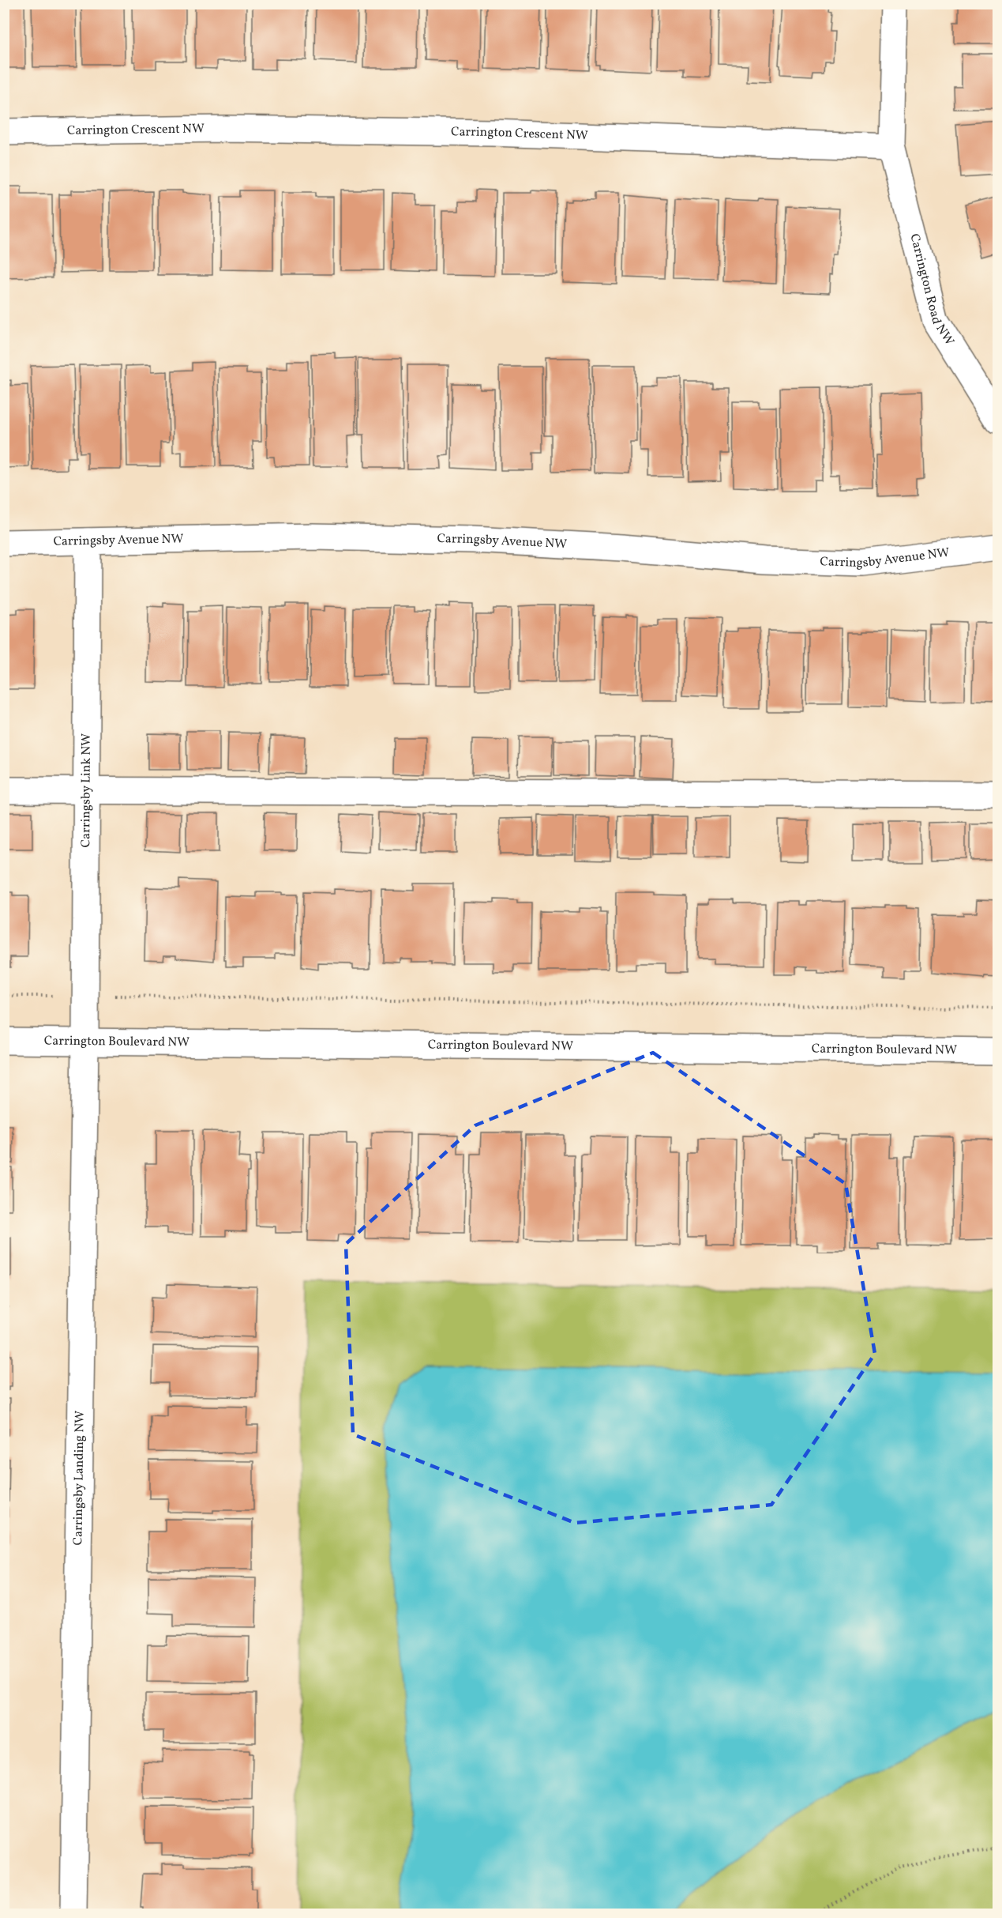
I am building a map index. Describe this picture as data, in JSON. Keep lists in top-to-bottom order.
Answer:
{
  "streets": {
    "street": [
      "Carrington Crescent NW",
      "Carrington Road NW",
      "Carringsby Avenue NW",
      "Carringsby Link NW",
      "Carrington Boulevard NW",
      "Carringsby Landing NW"
    ]
  },
  "crossings": [
    ["Carrington Crescent NW", "Carrington Road NW"],
    ["Carringsby Avenue NW", "Carringsby Link NW"],
    ["Carringsby Link NW", "Carrington Boulevard NW"],
    ["Carringsby Link NW", "Carringsby Landing NW"],
    ["Carrington Boulevard NW", "Carringsby Landing NW"]
  ]
}
